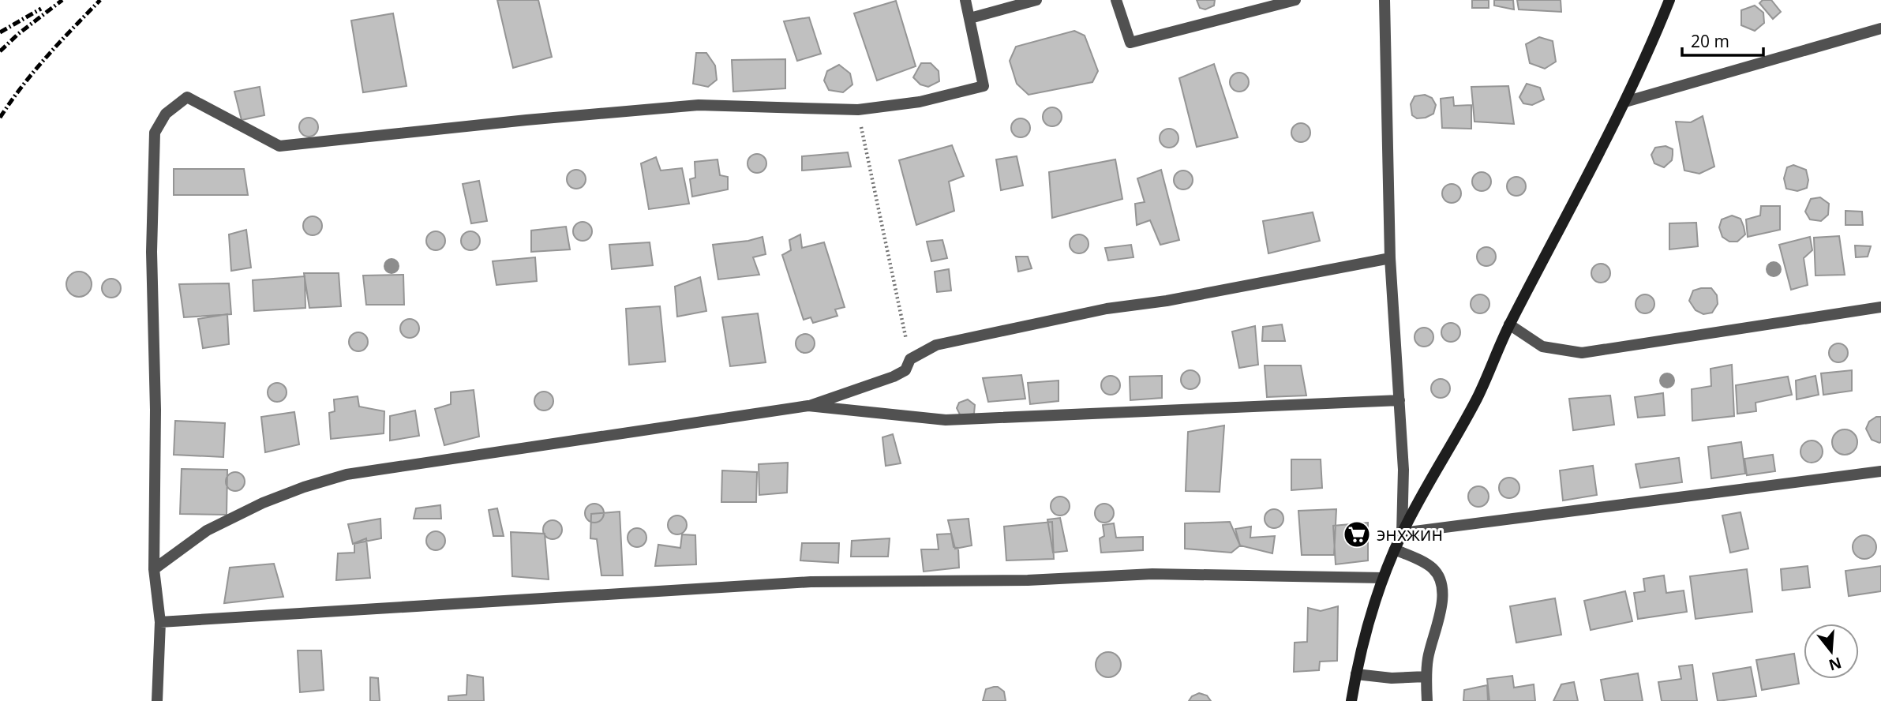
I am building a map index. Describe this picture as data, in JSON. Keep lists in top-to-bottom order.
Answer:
{
  "places": {
    "supermarket": ["энхжин"]
  },
  "scale_bar": "20 m",
  "north": "bottom"
}
